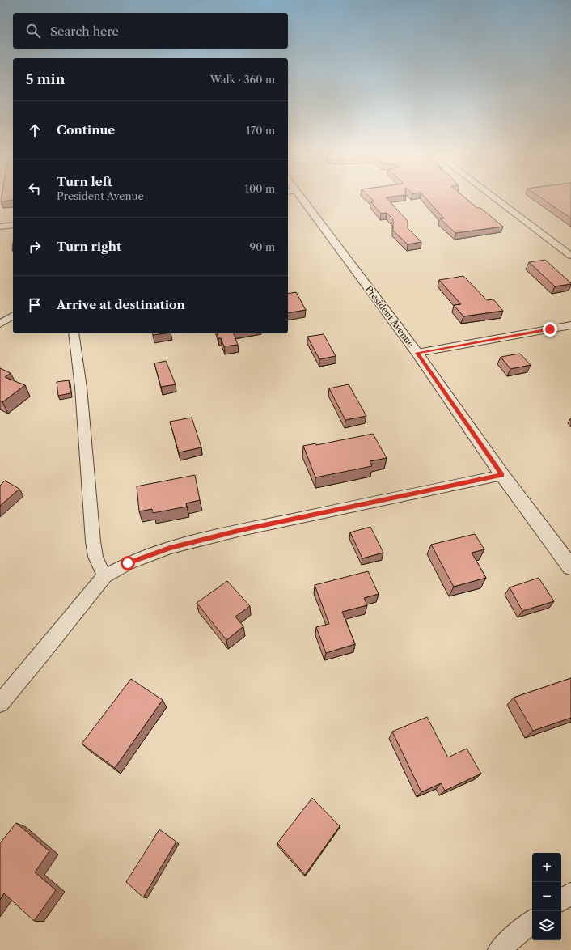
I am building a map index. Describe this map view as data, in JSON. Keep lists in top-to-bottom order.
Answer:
{
  "streets": {
    "street": ["President Avenue"]
  },
  "page": {
    "search": "Search here",
    "heading": ["5 min", "Walk · 360 m"],
    "list": [
      ["Continue", "170 m"],
      ["Turn left", "President Avenue", "100 m"],
      ["Turn right", "90 m"],
      "Arrive at destination"
    ],
    "map_buttons": ["+", "−"]
  }
}
